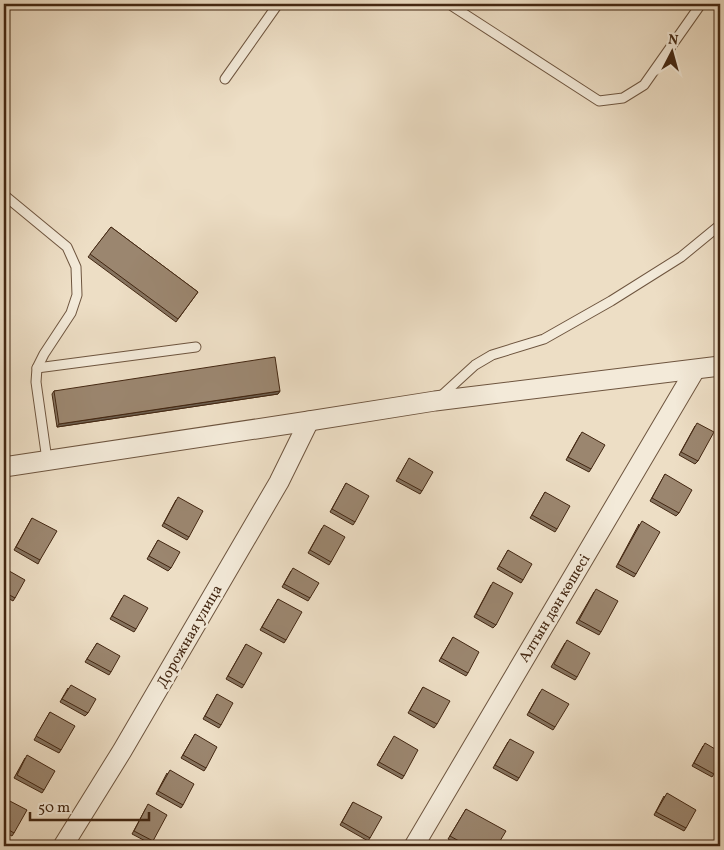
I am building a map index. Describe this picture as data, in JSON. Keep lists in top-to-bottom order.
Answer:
{
  "streets": {
    "street": ["Алтын дән көшесі", "Дорожная улица"]
  },
  "scale_bar": "50 m",
  "north": "top"
}
